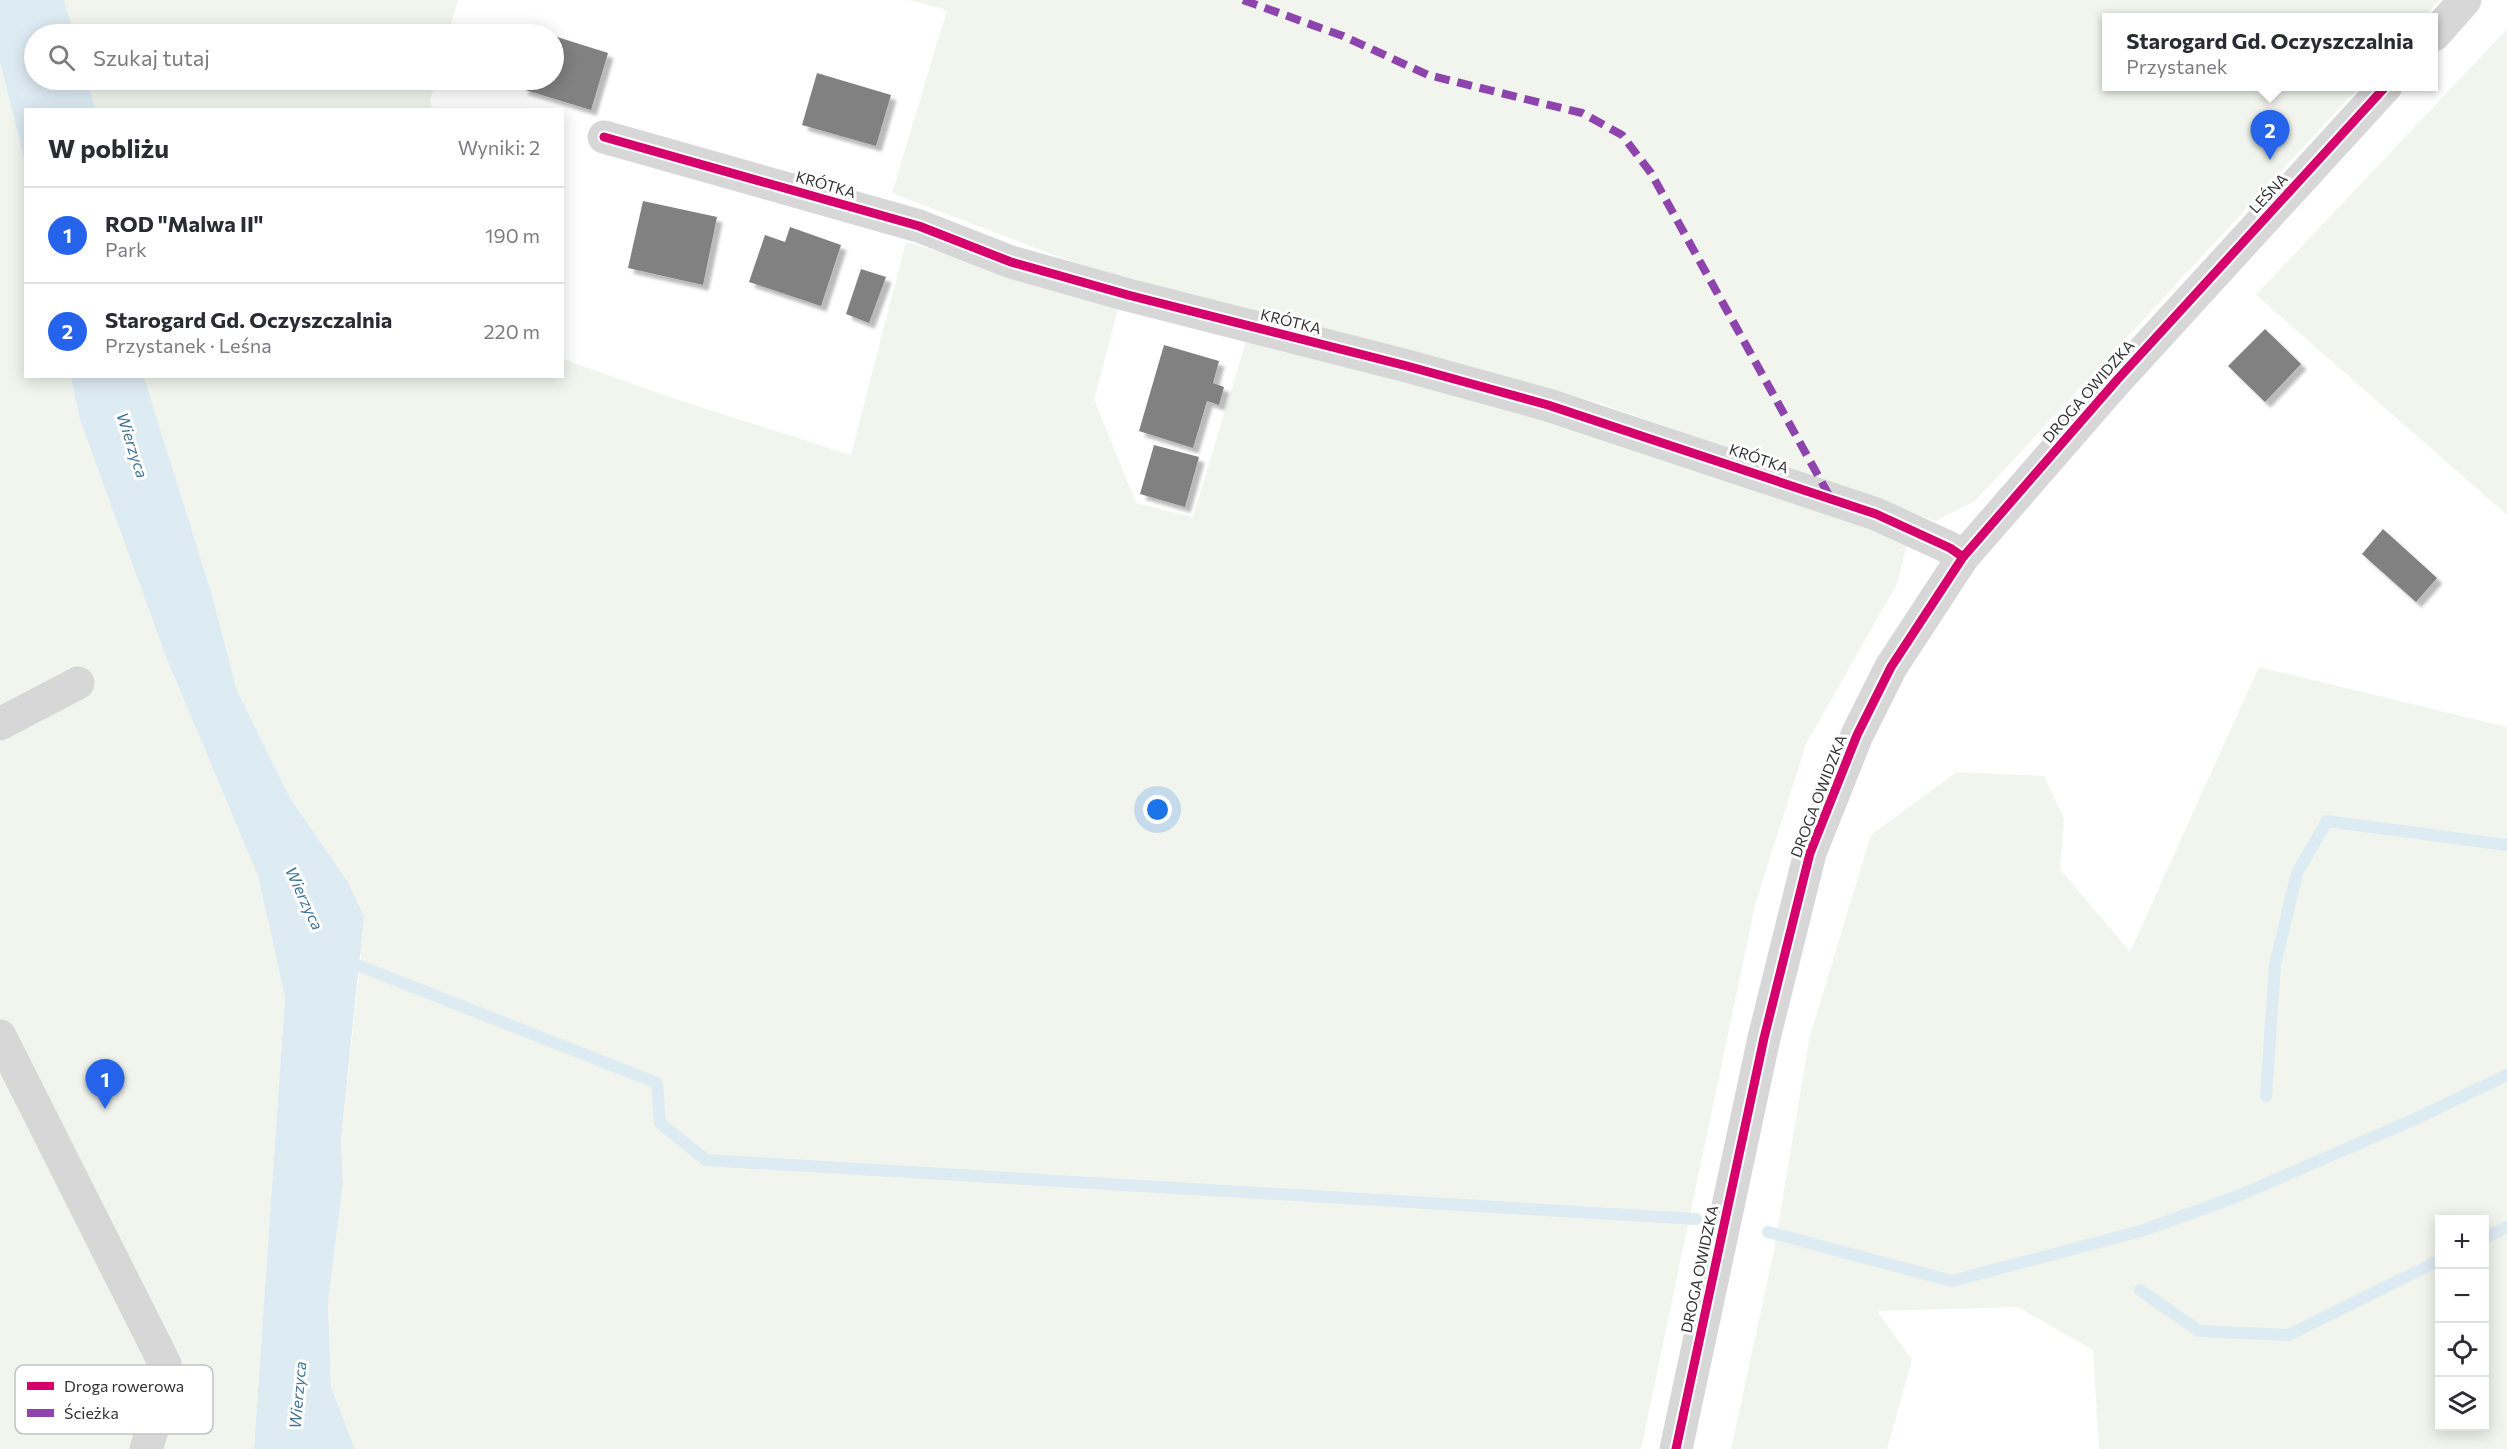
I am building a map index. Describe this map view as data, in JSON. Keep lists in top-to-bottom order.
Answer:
{
  "streets": {
    "street": ["KRÓTKA", "LEŚNA", "DROGA OWIDZKA"]
  },
  "crossings": [
    ["KRÓTKA", "DROGA OWIDZKA"],
    ["LEŚNA", "DROGA OWIDZKA"]
  ],
  "water": ["Wierzyca"],
  "legend": ["Droga rowerowa", "Ścieżka"],
  "page": {
    "popup": ["Starogard Gd. Oczyszczalnia", "Przystanek"],
    "search": "Szukaj tutaj",
    "heading": ["W pobliżu", "Wyniki: 2"],
    "pins": ["2", "1"],
    "list": [
      {
        "mark": "1",
        "name": "ROD \"Malwa II\"",
        "note": "Park",
        "value": "190 m"
      },
      {
        "mark": "2",
        "name": "Starogard Gd. Oczyszczalnia",
        "note": "Przystanek · Leśna",
        "value": "220 m"
      }
    ],
    "map_buttons": ["+", "−"]
  }
}
